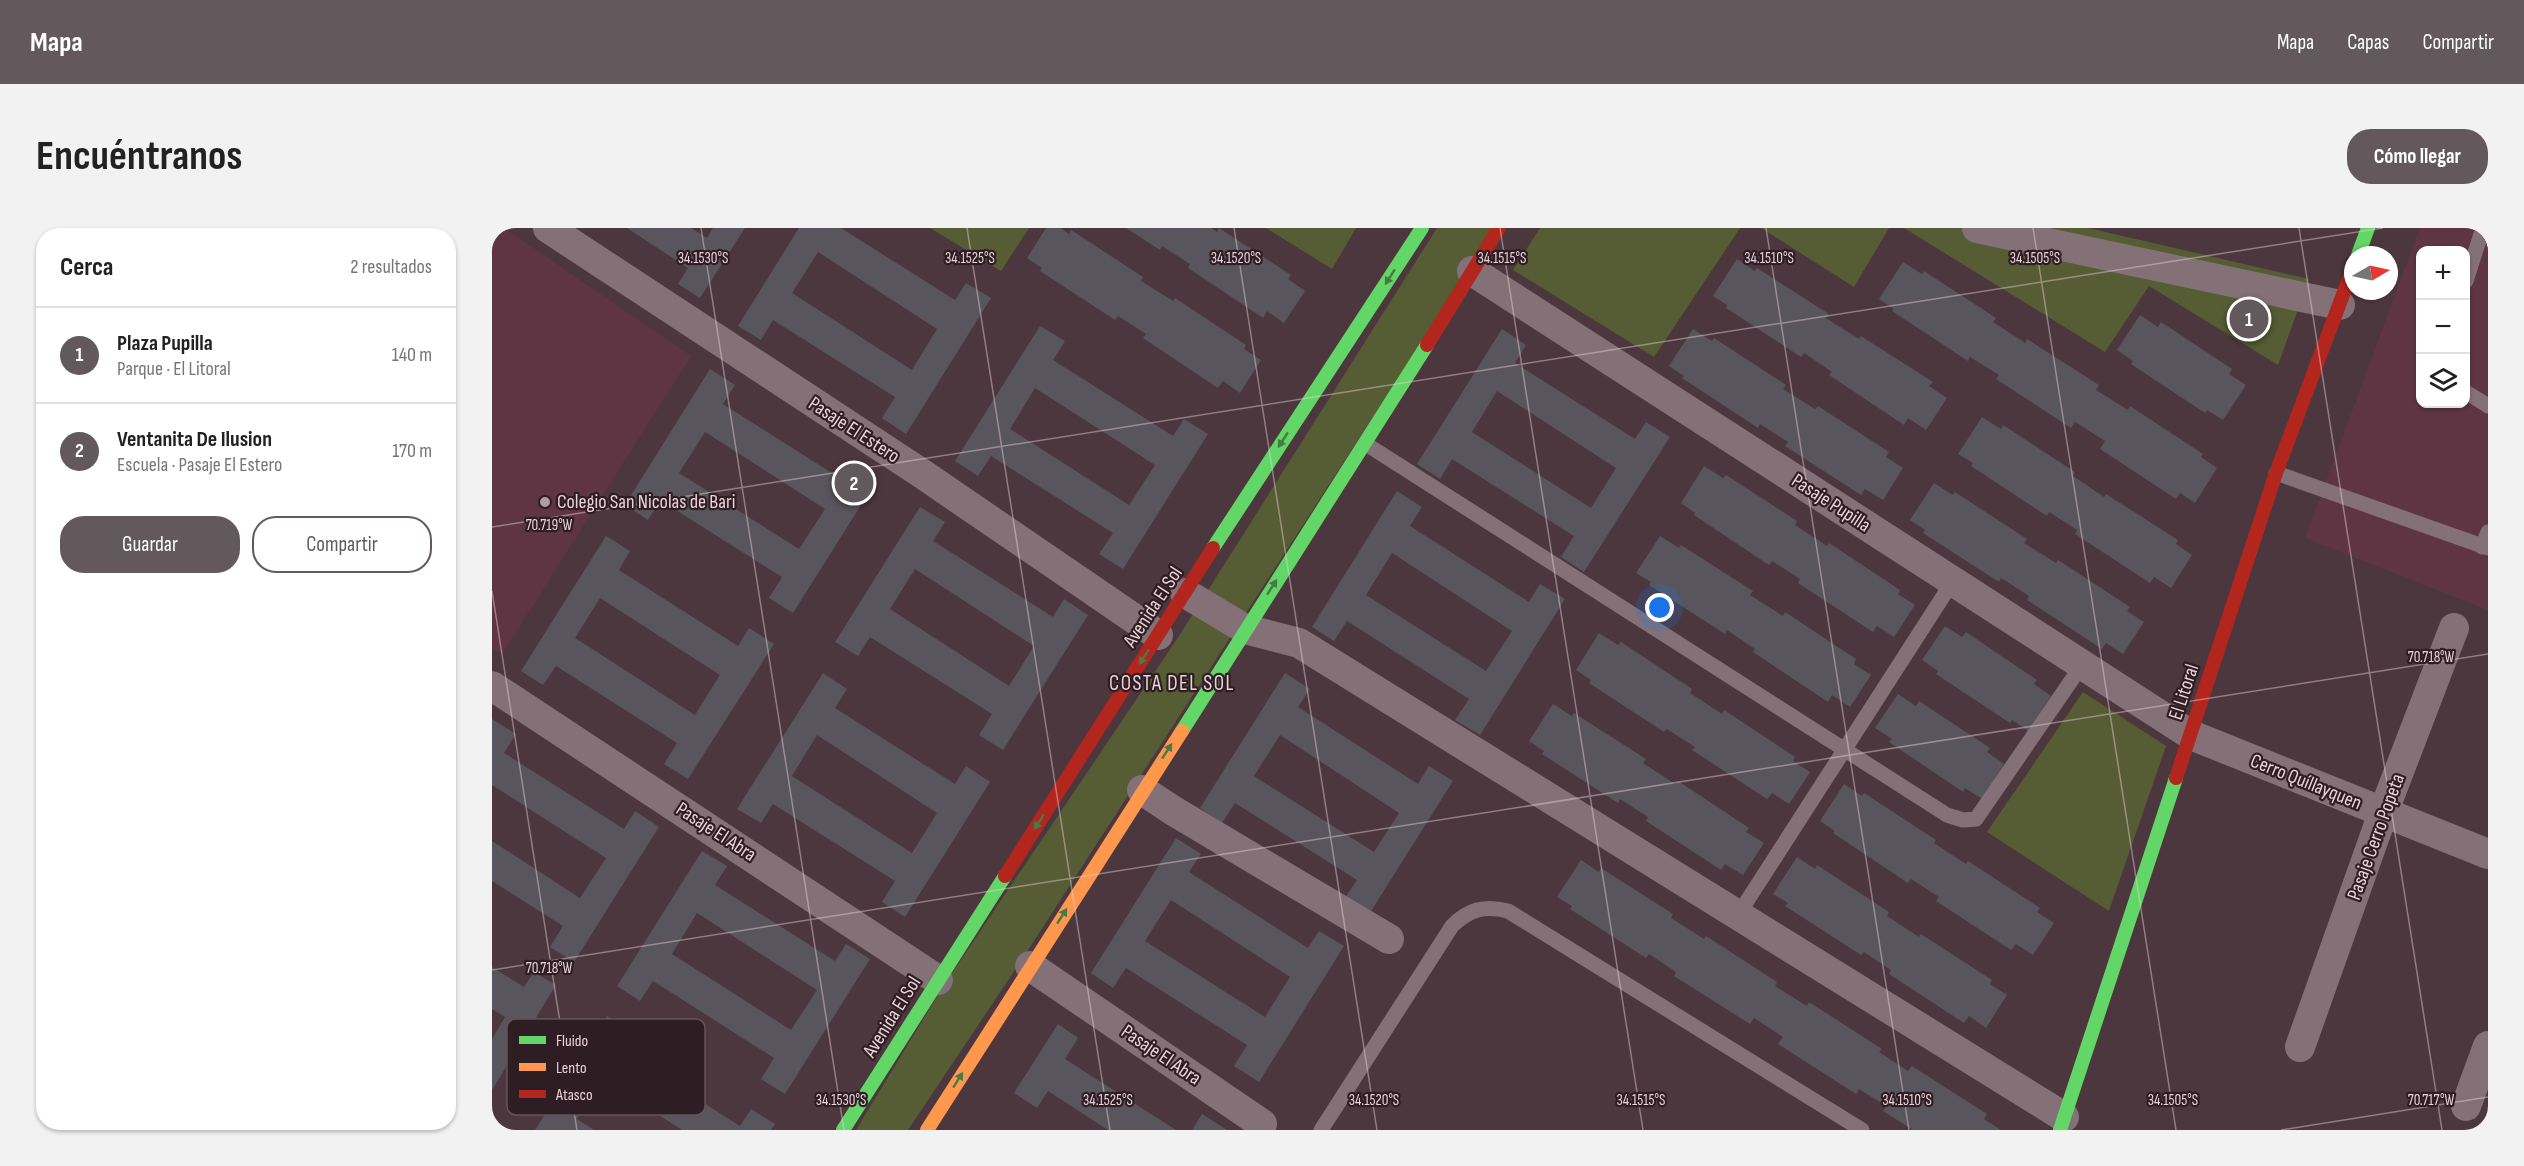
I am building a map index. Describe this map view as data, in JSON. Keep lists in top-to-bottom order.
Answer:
{
  "streets": {
    "main road": ["Avenida El Sol", "El Litoral"],
    "street": [
      "Pasaje El Estero",
      "Pasaje Pupilla",
      "Cerro Quíllayquen",
      "Pasaje El Abra",
      "Pasaje Cerro Popeta"
    ]
  },
  "crossings": [
    ["Pasaje El Estero", "Avenida El Sol"],
    ["Pasaje Pupilla", "El Litoral"],
    ["Pasaje Pupilla", "Cerro Quíllayquen"],
    ["Avenida El Sol", "Pasaje El Abra"],
    ["El Litoral", "Cerro Quíllayquen"],
    ["Cerro Quíllayquen", "Pasaje Cerro Popeta"]
  ],
  "districts": ["COSTA DEL SOL"],
  "places": ["Colegio San Nicolas de Bari"],
  "legend": ["Fluido", "Lento", "Atasco"],
  "north": "right",
  "page": {
    "header": "Mapa",
    "nav": ["Mapa", "Capas", "Compartir"],
    "buttons": [
      "Cómo llegar",
      ["Guardar", "Compartir"]
    ],
    "title": "Encuéntranos",
    "heading": ["Cerca", "2 resultados"],
    "map_buttons": ["+", "−"],
    "pins": ["1", "2"],
    "list": [
      {
        "mark": "1",
        "name": "Plaza Pupilla",
        "note": "Parque · El Litoral",
        "value": "140 m"
      },
      {
        "mark": "2",
        "name": "Ventanita De Ilusion",
        "note": "Escuela · Pasaje El Estero",
        "value": "170 m"
      }
    ]
  },
  "coordinates": [
    "34.1530°S",
    "34.1525°S",
    "34.1520°S",
    "34.1515°S",
    "34.1510°S",
    "34.1505°S",
    "70.719°W",
    "70.718°W",
    "70.717°W"
  ]
}
